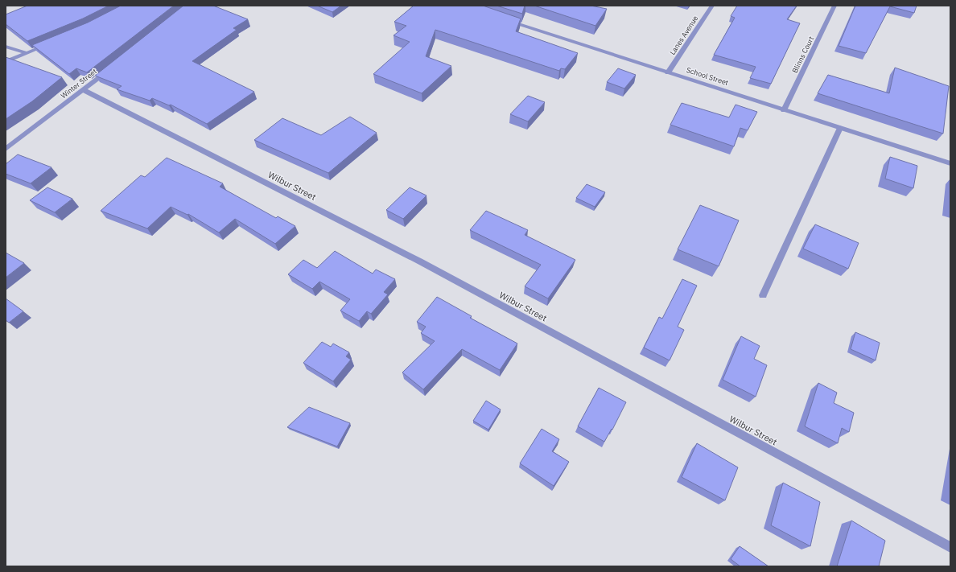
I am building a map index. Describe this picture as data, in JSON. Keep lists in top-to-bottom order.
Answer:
{
  "streets": {
    "street": [
      "Lanes Avenue",
      "Blinns Court",
      "School Street",
      "Winter Street",
      "Wilbur Street"
    ]
  },
  "crossings": [
    ["Lanes Avenue", "School Street"],
    ["Blinns Court", "School Street"],
    ["Winter Street", "Wilbur Street"]
  ]
}
